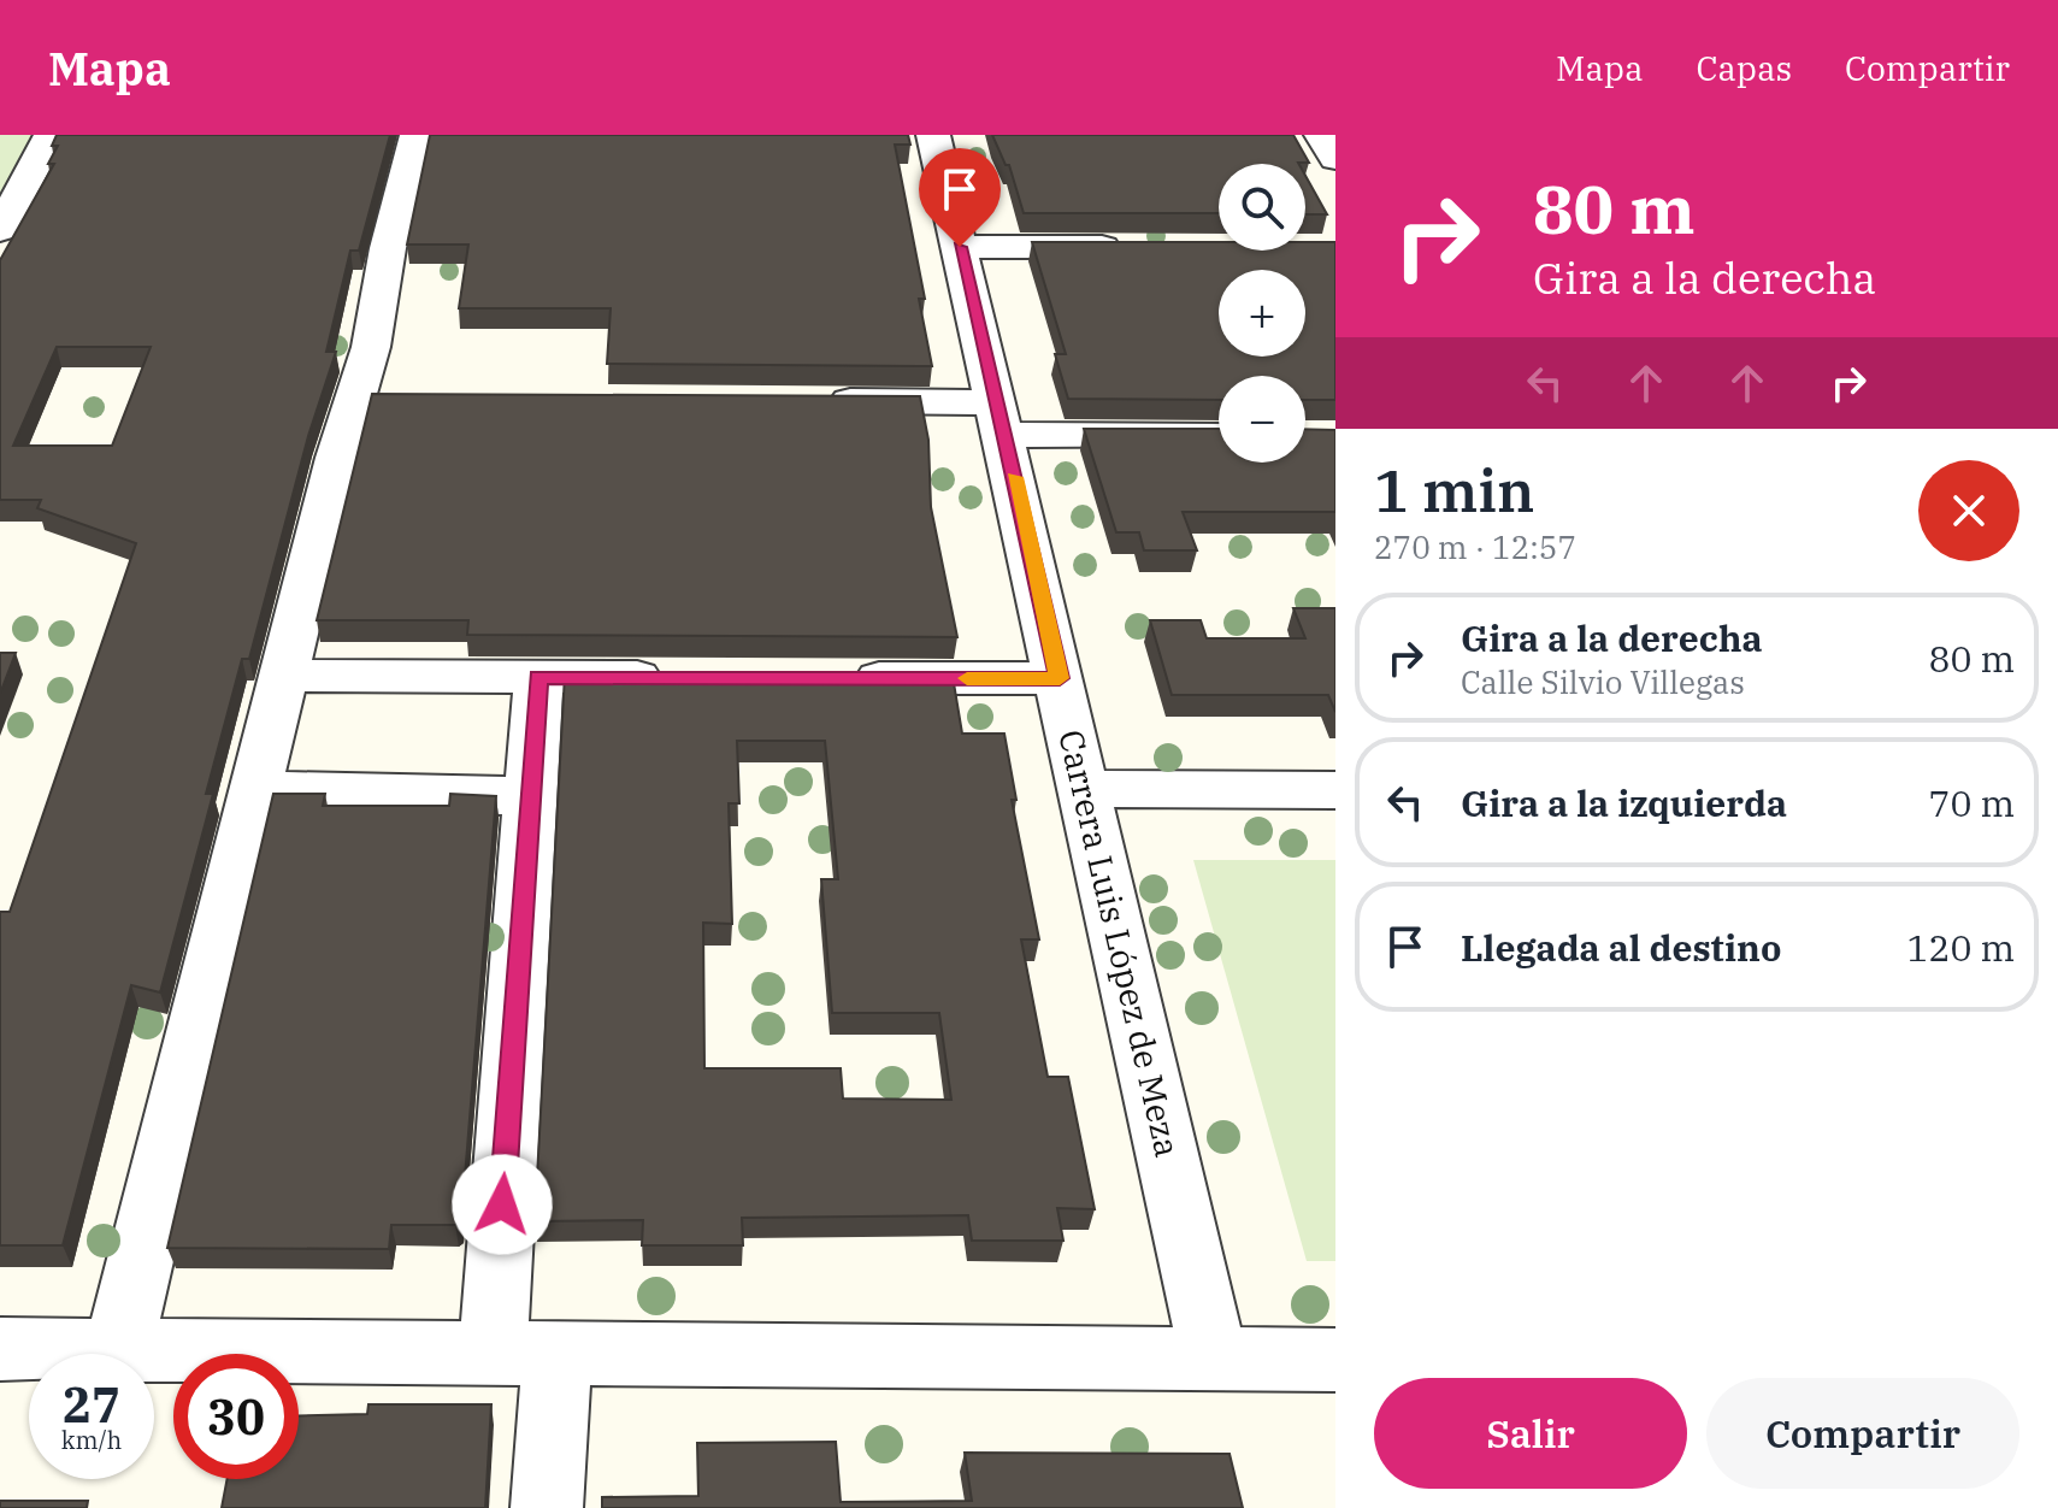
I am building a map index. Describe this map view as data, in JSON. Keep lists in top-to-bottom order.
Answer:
{
  "streets": {
    "street": ["Carrera Luis López de Meza"]
  },
  "page": {
    "header": "Mapa",
    "nav": ["Mapa", "Capas", "Compartir"],
    "turn": ["80 m", "Gira a la derecha"],
    "map_buttons": ["+", "−"],
    "heading": ["1 min", "270 m · 12:57"],
    "list": [
      {
        "name": "Gira a la derecha",
        "note": "Calle Silvio Villegas",
        "value": "80 m"
      },
      {
        "name": "Gira a la izquierda",
        "value": "70 m"
      },
      {
        "name": "Llegada al destino",
        "value": "120 m"
      }
    ],
    "speed": "27 km/h",
    "limit": "30",
    "buttons": ["Salir", "Compartir"]
  }
}
